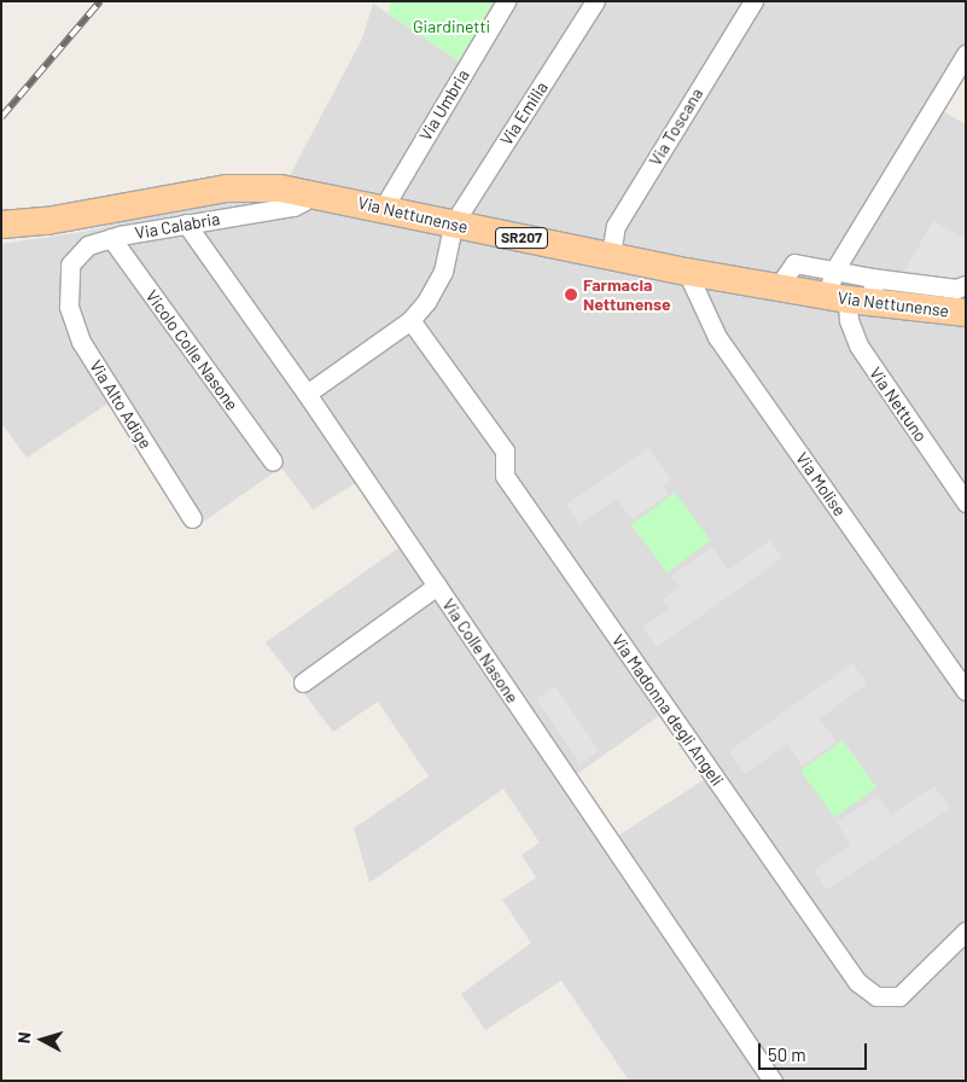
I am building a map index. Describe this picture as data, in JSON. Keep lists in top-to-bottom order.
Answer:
{
  "streets": {
    "main road": ["Via Nettunense", "SR207"],
    "street": [
      "Via Umbria",
      "Via Emilia",
      "Via Toscana",
      "Via Calabria",
      "Vicolo Colle Nasone",
      "Via Alto Adige",
      "Via Nettuno",
      "Via Molise",
      "Via Colle Nasone",
      "Via Madonna degli Angeli"
    ]
  },
  "crossings": [
    ["Via Umbria", "Via Nettunense"],
    ["Via Emilia", "Via Nettunense"],
    ["Via Toscana", "Via Nettunense"],
    ["Via Nettunense", "Via Calabria"],
    ["Via Nettunense", "Via Nettuno"],
    ["Via Nettunense", "Via Molise"],
    ["Via Calabria", "Vicolo Colle Nasone"],
    ["Via Calabria", "Via Alto Adige"],
    ["Via Calabria", "Via Colle Nasone"]
  ],
  "parks": ["Giardinetti"],
  "places": ["Farmacia Nettunense"],
  "scale_bar": "50 m",
  "north": "left"
}
